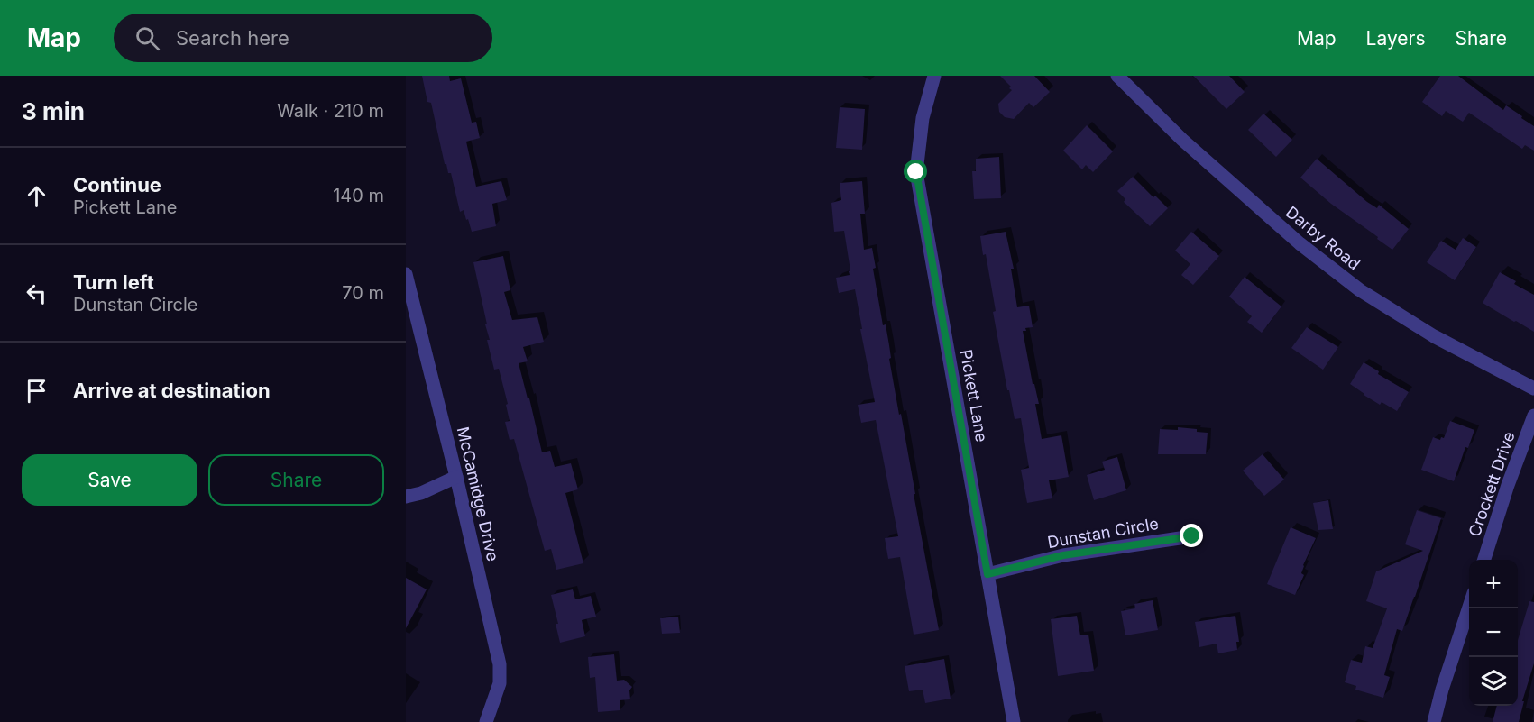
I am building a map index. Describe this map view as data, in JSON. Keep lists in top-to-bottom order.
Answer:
{
  "streets": {
    "street": [
      "Darby Road",
      "Pickett Lane",
      "Crockett Drive",
      "McCamidge Drive",
      "Dunstan Circle"
    ]
  },
  "crossings": [
    ["Pickett Lane", "Dunstan Circle"]
  ],
  "page": {
    "header": "Map",
    "search": "Search here",
    "nav": ["Map", "Layers", "Share"],
    "heading": ["3 min", "Walk · 210 m"],
    "list": [
      ["Continue", "Pickett Lane", "140 m"],
      ["Turn left", "Dunstan Circle", "70 m"],
      "Arrive at destination"
    ],
    "buttons": ["Save", "Share"],
    "map_buttons": ["+", "−"]
  }
}
